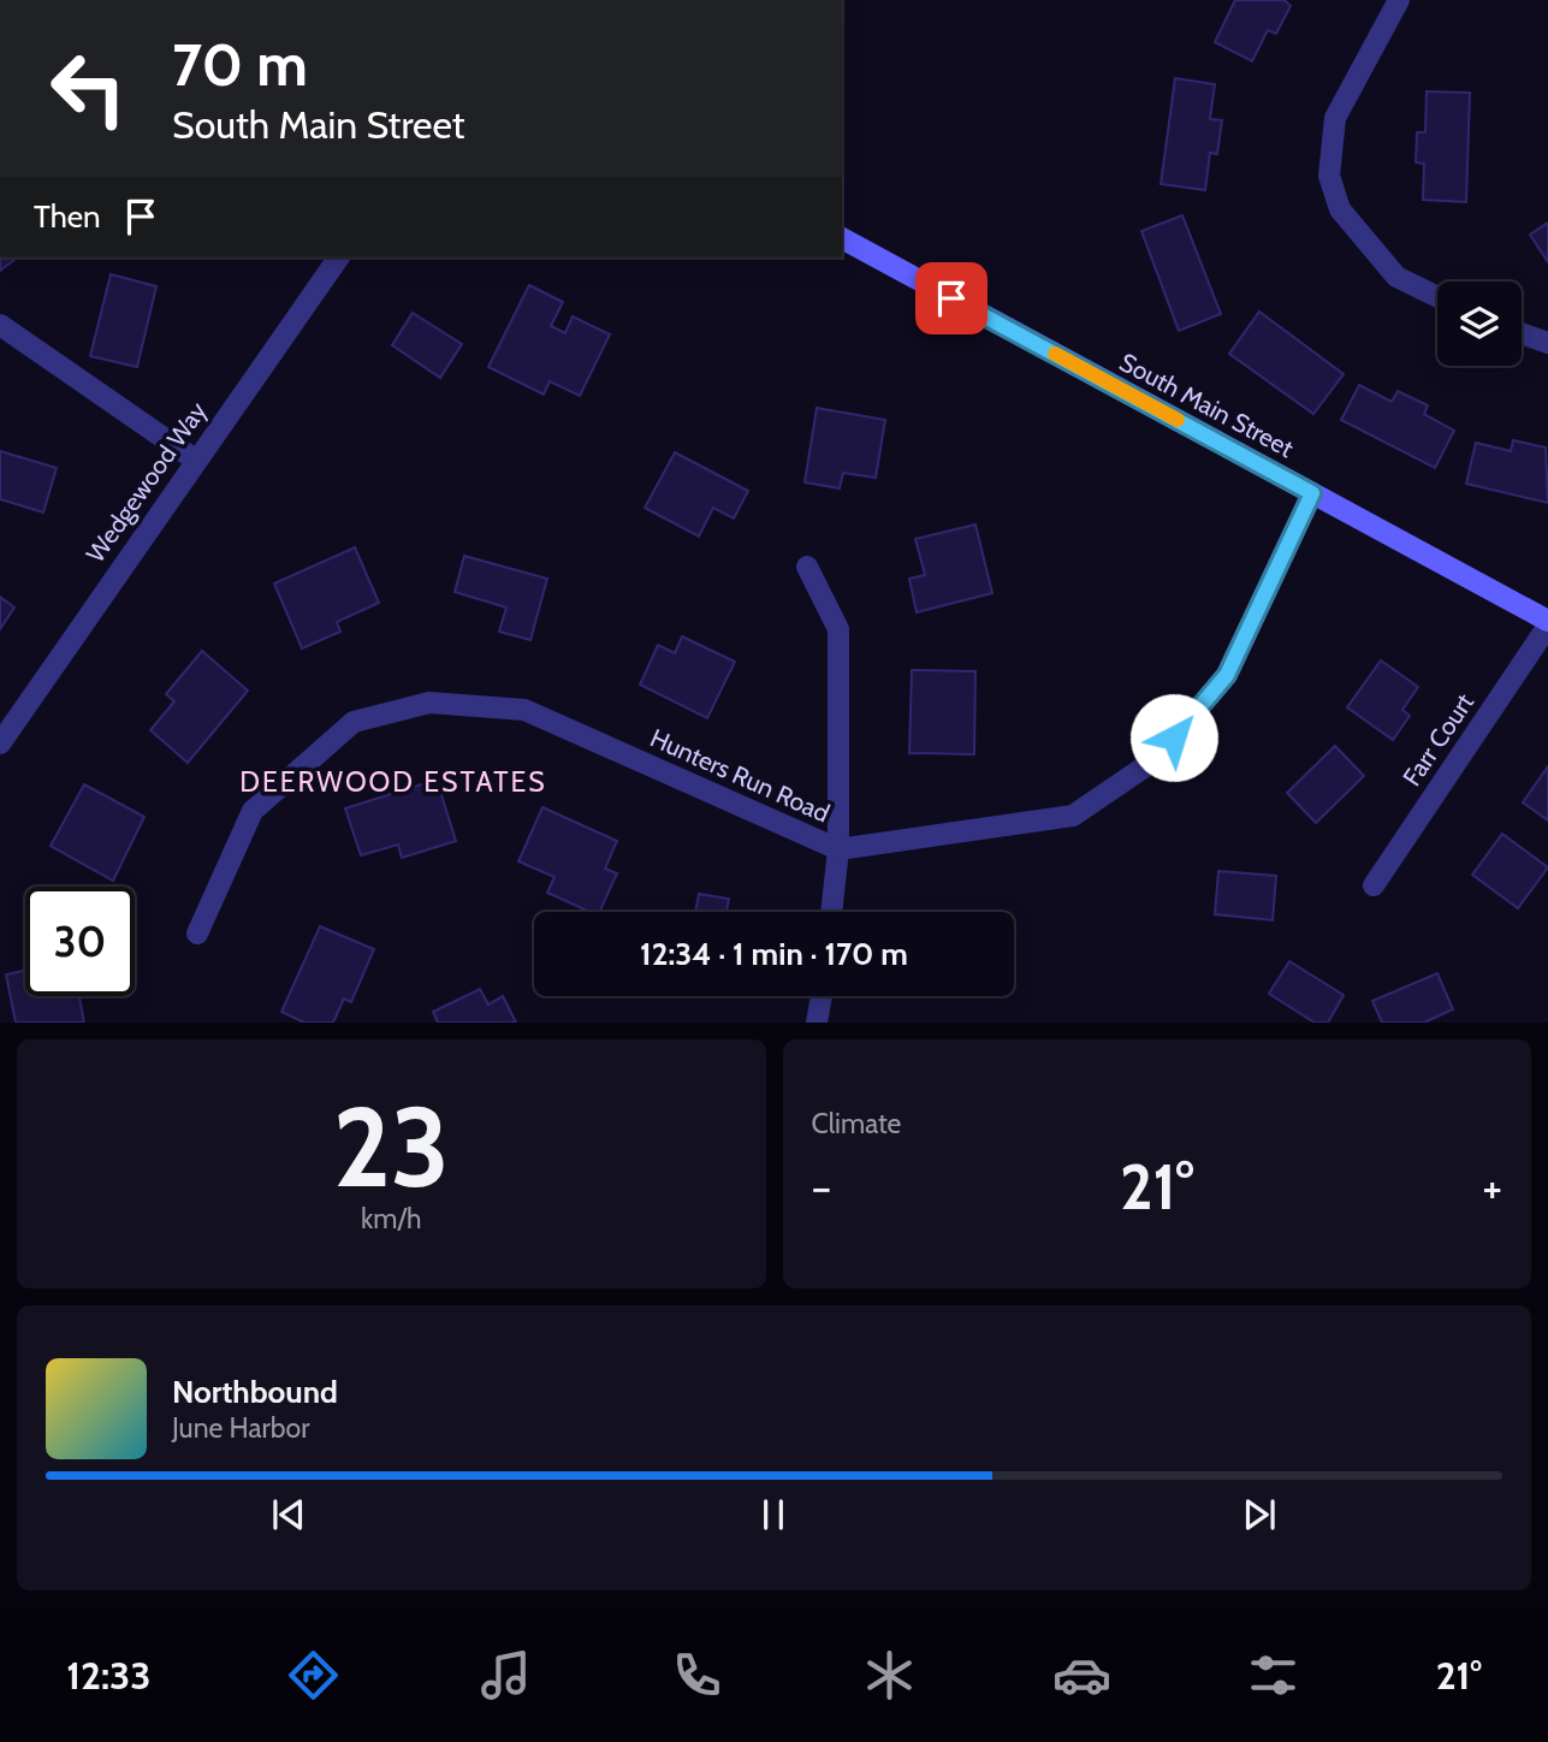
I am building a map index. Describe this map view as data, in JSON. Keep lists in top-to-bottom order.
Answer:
{
  "streets": {
    "street": [
      "South Main Street",
      "Wedgewood Way",
      "Farr Court",
      "Hunters Run Road"
    ]
  },
  "crossings": [
    ["South Main Street", "Farr Court"],
    ["South Main Street", "Hunters Run Road"]
  ],
  "districts": ["DEERWOOD ESTATES"],
  "page": {
    "turn": ["70 m", "South Main Street"],
    "then": "Then",
    "limit": "30",
    "trip": "12:34 · 1 min · 170 m",
    "tile": [
      ["23", "km/h"],
      "Climate"
    ],
    "heat": ["−", "21°", "+"],
    "song": ["Northbound", "June Harbor"],
    "tabs": ["12:33", "21°"]
  }
}
